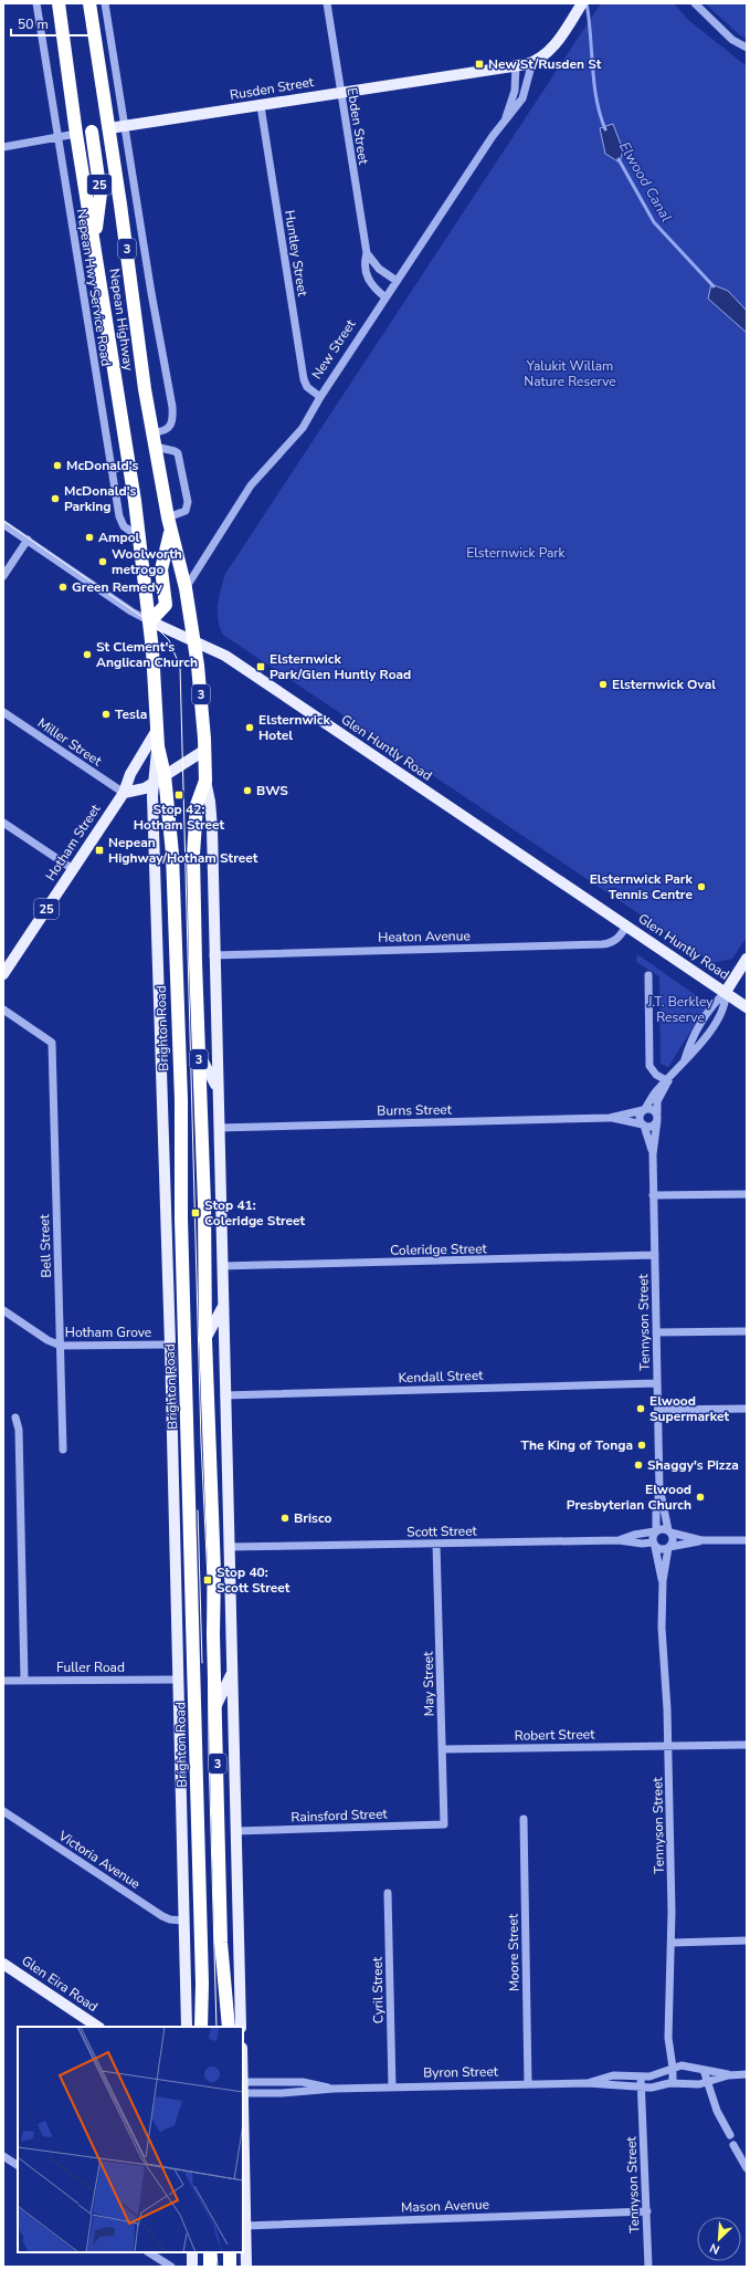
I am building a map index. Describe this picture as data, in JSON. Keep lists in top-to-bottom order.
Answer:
{
  "streets": {
    "highway": [
      "Rusden Street",
      "25",
      "3",
      "Nepean Highway",
      "Brighton Road"
    ],
    "main road": ["Glen Huntly Road", "Hotham Street", "Glen Eira Road"],
    "street": [
      "Ebden Street",
      "Huntley Street",
      "Nepean Hwy Service Road",
      "New Street",
      "Miller Street",
      "Heaton Avenue",
      "Burns Street",
      "Bell Street",
      "Coleridge Street",
      "Tennyson Street",
      "Hotham Grove",
      "Kendall Street",
      "Scott Street",
      "Fuller Road",
      "May Street",
      "Robert Street",
      "Rainsford Street",
      "Victoria Avenue",
      "Moore Street",
      "Cyril Street",
      "Byron Street",
      "Mason Avenue"
    ]
  },
  "crossings": [
    ["Rusden Street", "Ebden Street"],
    ["Rusden Street", "25"],
    ["Rusden Street", "Huntley Street"],
    ["Rusden Street", "Nepean Hwy Service Road"],
    ["Rusden Street", "Nepean Highway"],
    ["Rusden Street", "New Street"],
    ["Ebden Street", "New Street"],
    ["25", "Nepean Highway"],
    ["3", "Nepean Highway"],
    ["3", "Glen Huntly Road"],
    ["Huntley Street", "New Street"],
    ["Nepean Hwy Service Road", "Nepean Highway"],
    ["Nepean Highway", "New Street"],
    ["Nepean Highway", "Glen Huntly Road"],
    ["Nepean Highway", "Brighton Road"],
    ["Miller Street", "Hotham Street"],
    ["Glen Huntly Road", "Heaton Avenue"],
    ["Glen Huntly Road", "Brighton Road"],
    ["Hotham Street", "Brighton Road"],
    ["Brighton Road", "Hotham Grove"],
    ["Brighton Road", "Fuller Road"],
    ["Brighton Road", "Victoria Avenue"],
    ["Burns Street", "Tennyson Street"],
    ["Bell Street", "Hotham Grove"],
    ["Coleridge Street", "Tennyson Street"],
    ["Tennyson Street", "Kendall Street"],
    ["Tennyson Street", "Scott Street"],
    ["Tennyson Street", "Robert Street"],
    ["Tennyson Street", "Byron Street"],
    ["Tennyson Street", "Mason Avenue"],
    ["Scott Street", "May Street"],
    ["May Street", "Robert Street"],
    ["May Street", "Rainsford Street"],
    ["Moore Street", "Byron Street"],
    ["Cyril Street", "Byron Street"]
  ],
  "water": ["Elwood Canal"],
  "parks": ["Yalukit Willam Nature Reserve", "Elsternwick Park", "J.T. Berkley Reserve"],
  "places": {
    "transit": [
      "New St/Rusden St",
      "Elsternwick Park/Glen Huntly Road",
      "Stop 42: Hotham Street",
      "Nepean Highway/Hotham Street",
      "Stop 41: Coleridge Street",
      "Stop 40: Scott Street"
    ],
    "other": [
      "McDonald's",
      "McDonald's Parking",
      "Ampol",
      "Woolworth metrogo",
      "Green Remedy",
      "St Clement's Anglican Church",
      "Elsternwick Oval",
      "Tesla",
      "Elsternwick Hotel",
      "BWS",
      "Elsternwick Park Tennis Centre",
      "Elwood Supermarket",
      "The King of Tonga",
      "Shaggy's Pizza",
      "Elwood Presbyterian Church",
      "Brisco"
    ]
  },
  "scale_bar": "50 m",
  "north": "bottom left"
}
